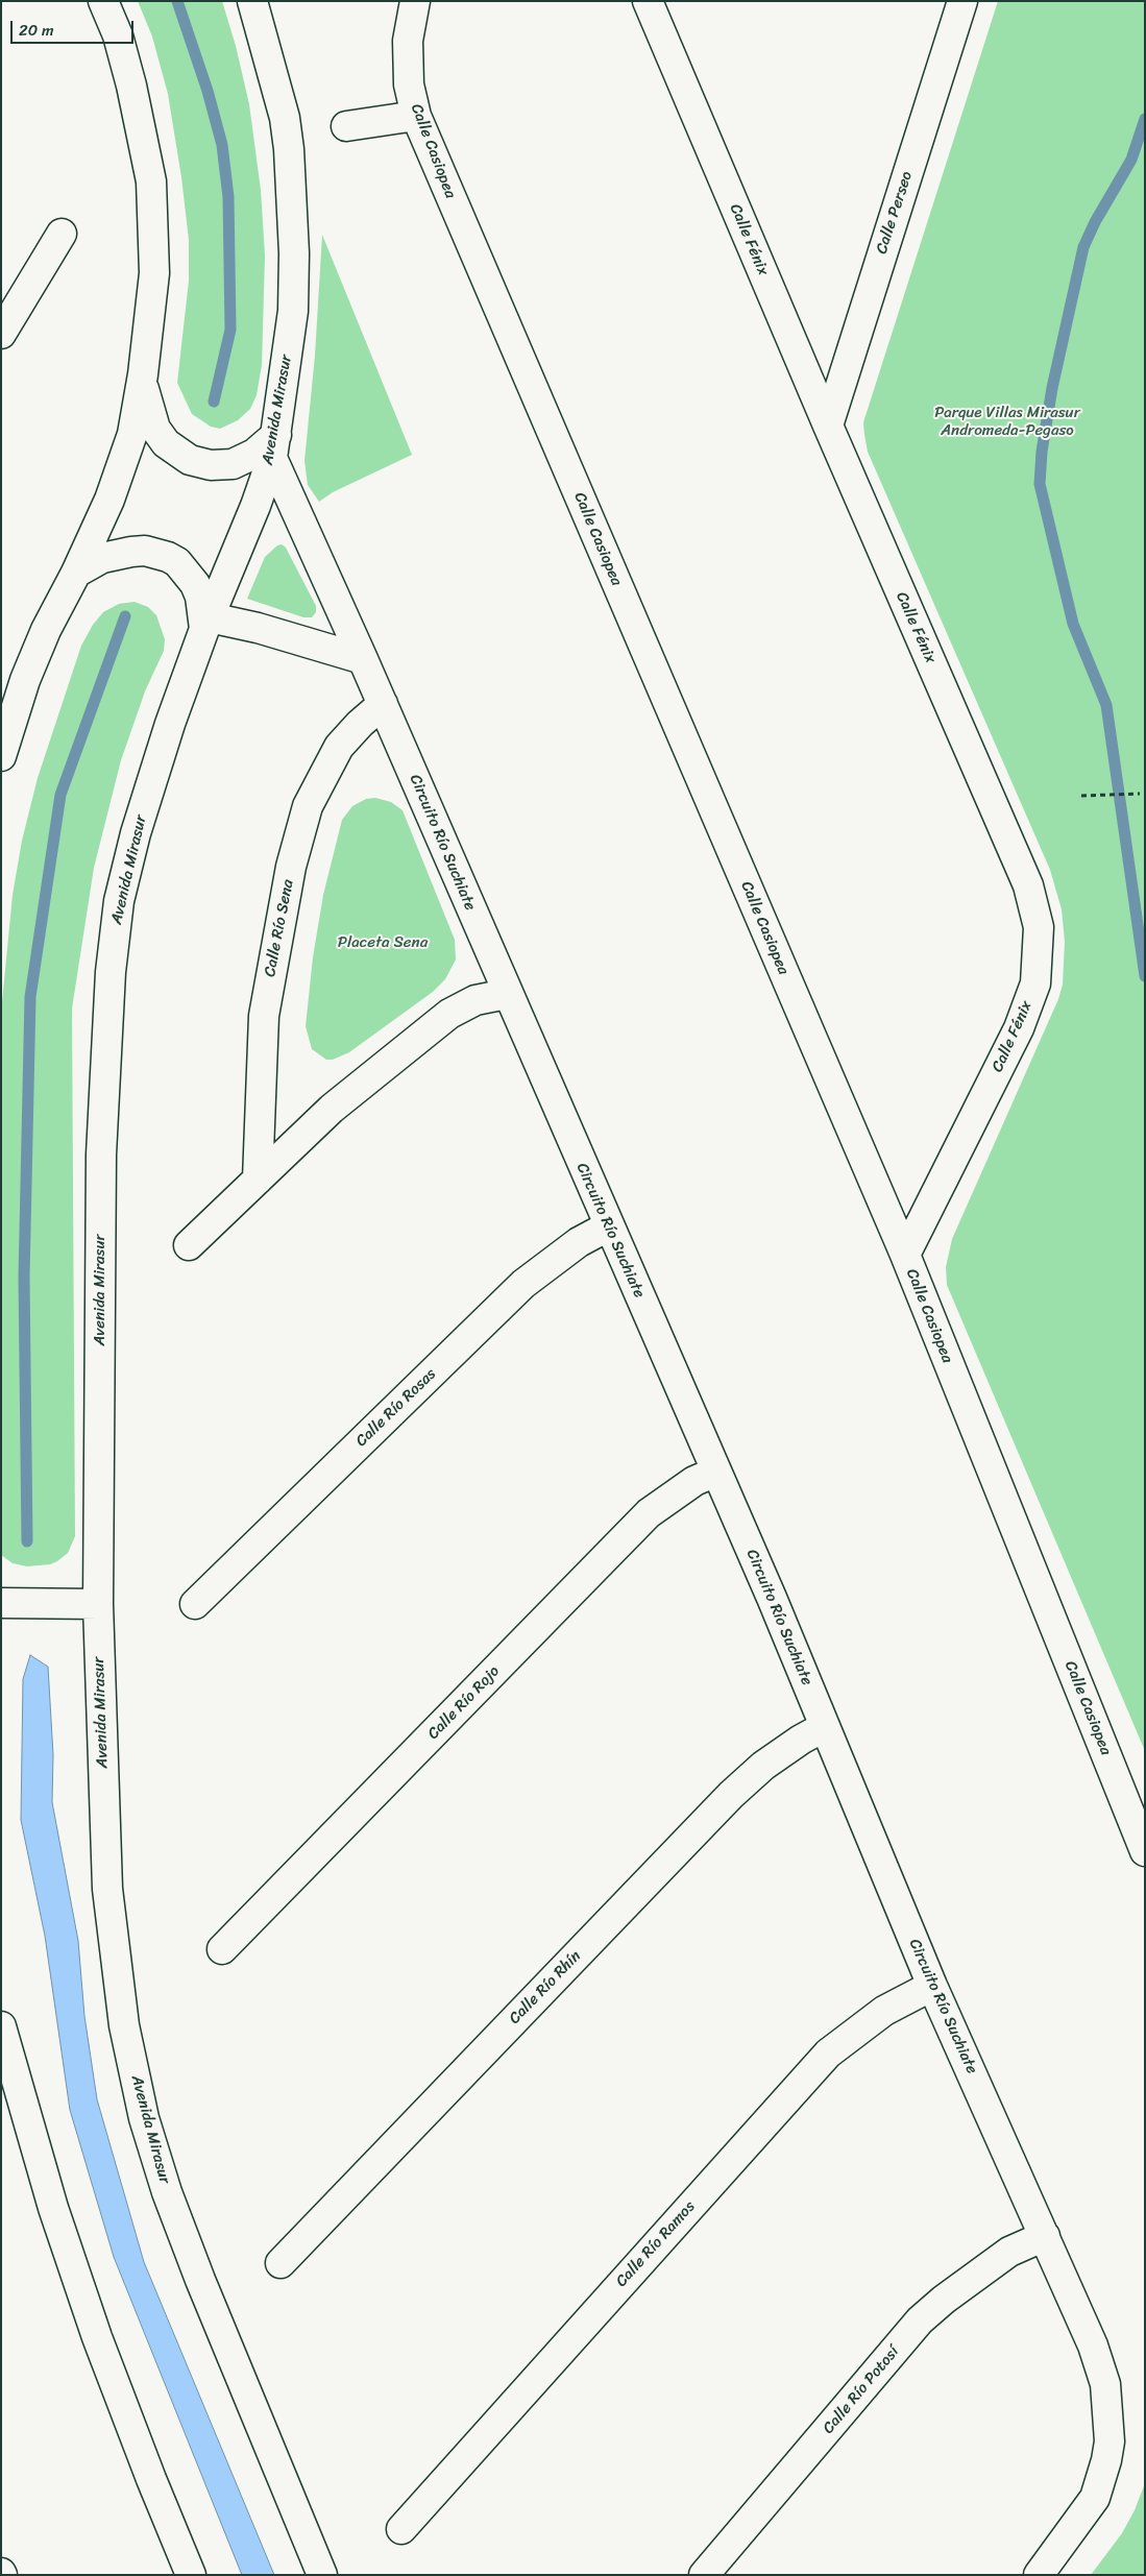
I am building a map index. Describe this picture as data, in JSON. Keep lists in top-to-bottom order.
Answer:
{
  "streets": {
    "street": [
      "Calle Casiopea",
      "Calle Perseo",
      "Calle Fénix",
      "Avenida Mirasur",
      "Circuito Río Suchiate",
      "Calle Río Sena",
      "Calle Río Rosas",
      "Calle Río Rojo",
      "Calle Río Rhín",
      "Calle Río Ramos",
      "Calle Río Potosí"
    ]
  },
  "crossings": [
    ["Calle Casiopea", "Calle Fénix"],
    ["Calle Perseo", "Calle Fénix"],
    ["Avenida Mirasur", "Circuito Río Suchiate"],
    ["Circuito Río Suchiate", "Calle Río Sena"],
    ["Circuito Río Suchiate", "Calle Río Rosas"],
    ["Circuito Río Suchiate", "Calle Río Rojo"],
    ["Circuito Río Suchiate", "Calle Río Rhín"],
    ["Circuito Río Suchiate", "Calle Río Ramos"],
    ["Circuito Río Suchiate", "Calle Río Potosí"]
  ],
  "parks": ["Parque Villas Mirasur Andromeda-Pegaso", "Placeta Sena"],
  "scale_bar": "20 m"
}
